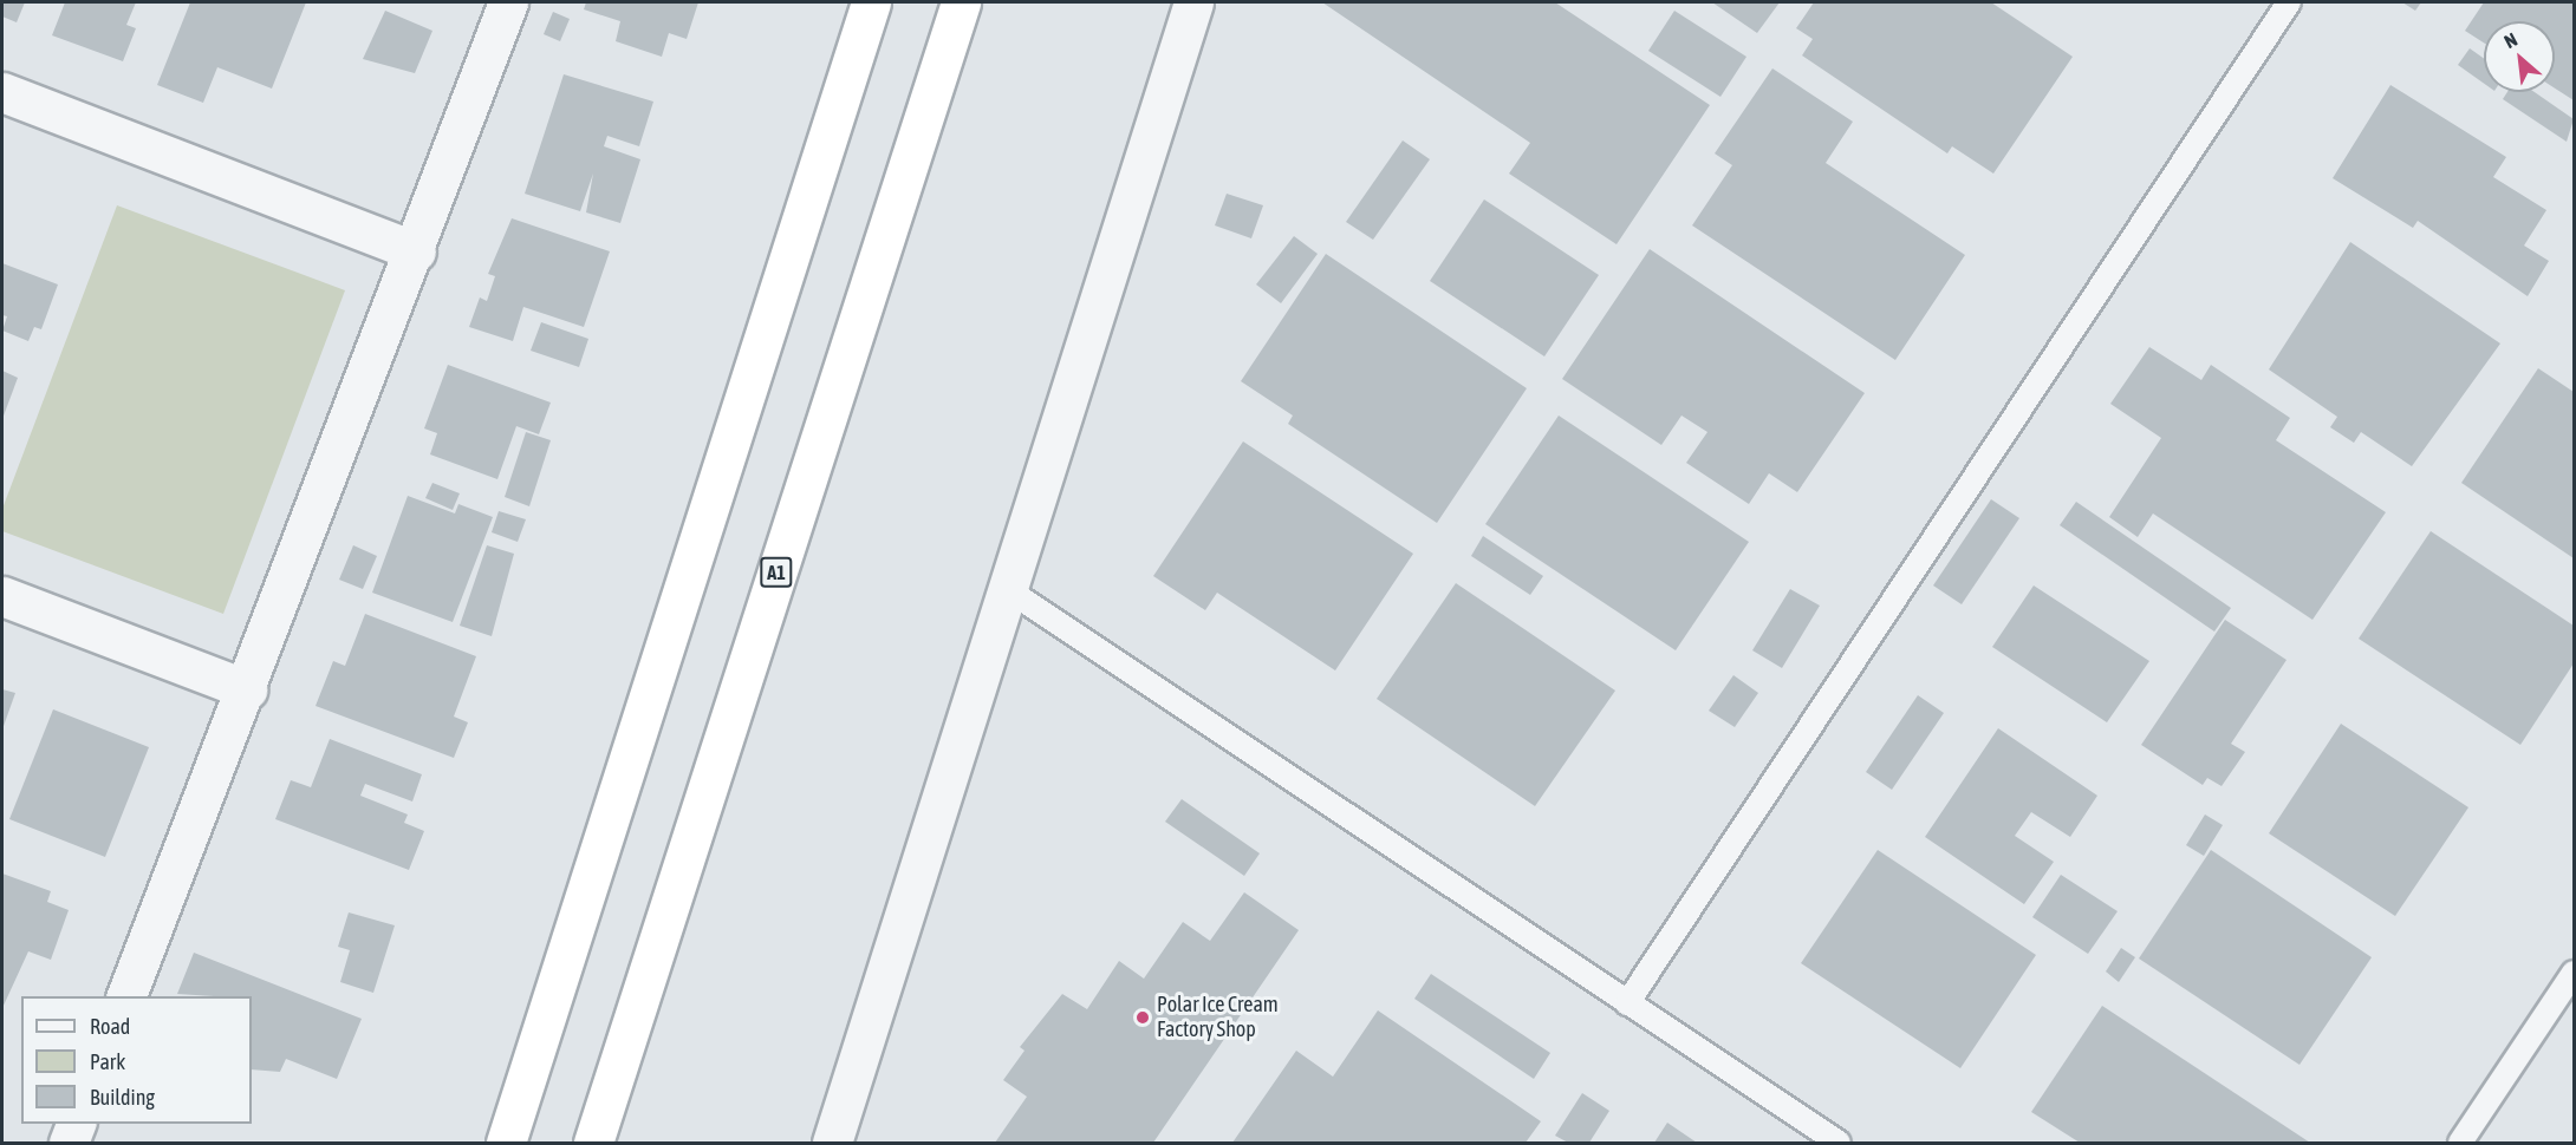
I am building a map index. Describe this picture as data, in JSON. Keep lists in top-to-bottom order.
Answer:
{
  "streets": {
    "highway": ["A1"]
  },
  "places": ["Polar Ice Cream Factory Shop"],
  "legend": ["Road", "Park", "Building"],
  "north": "top left"
}
